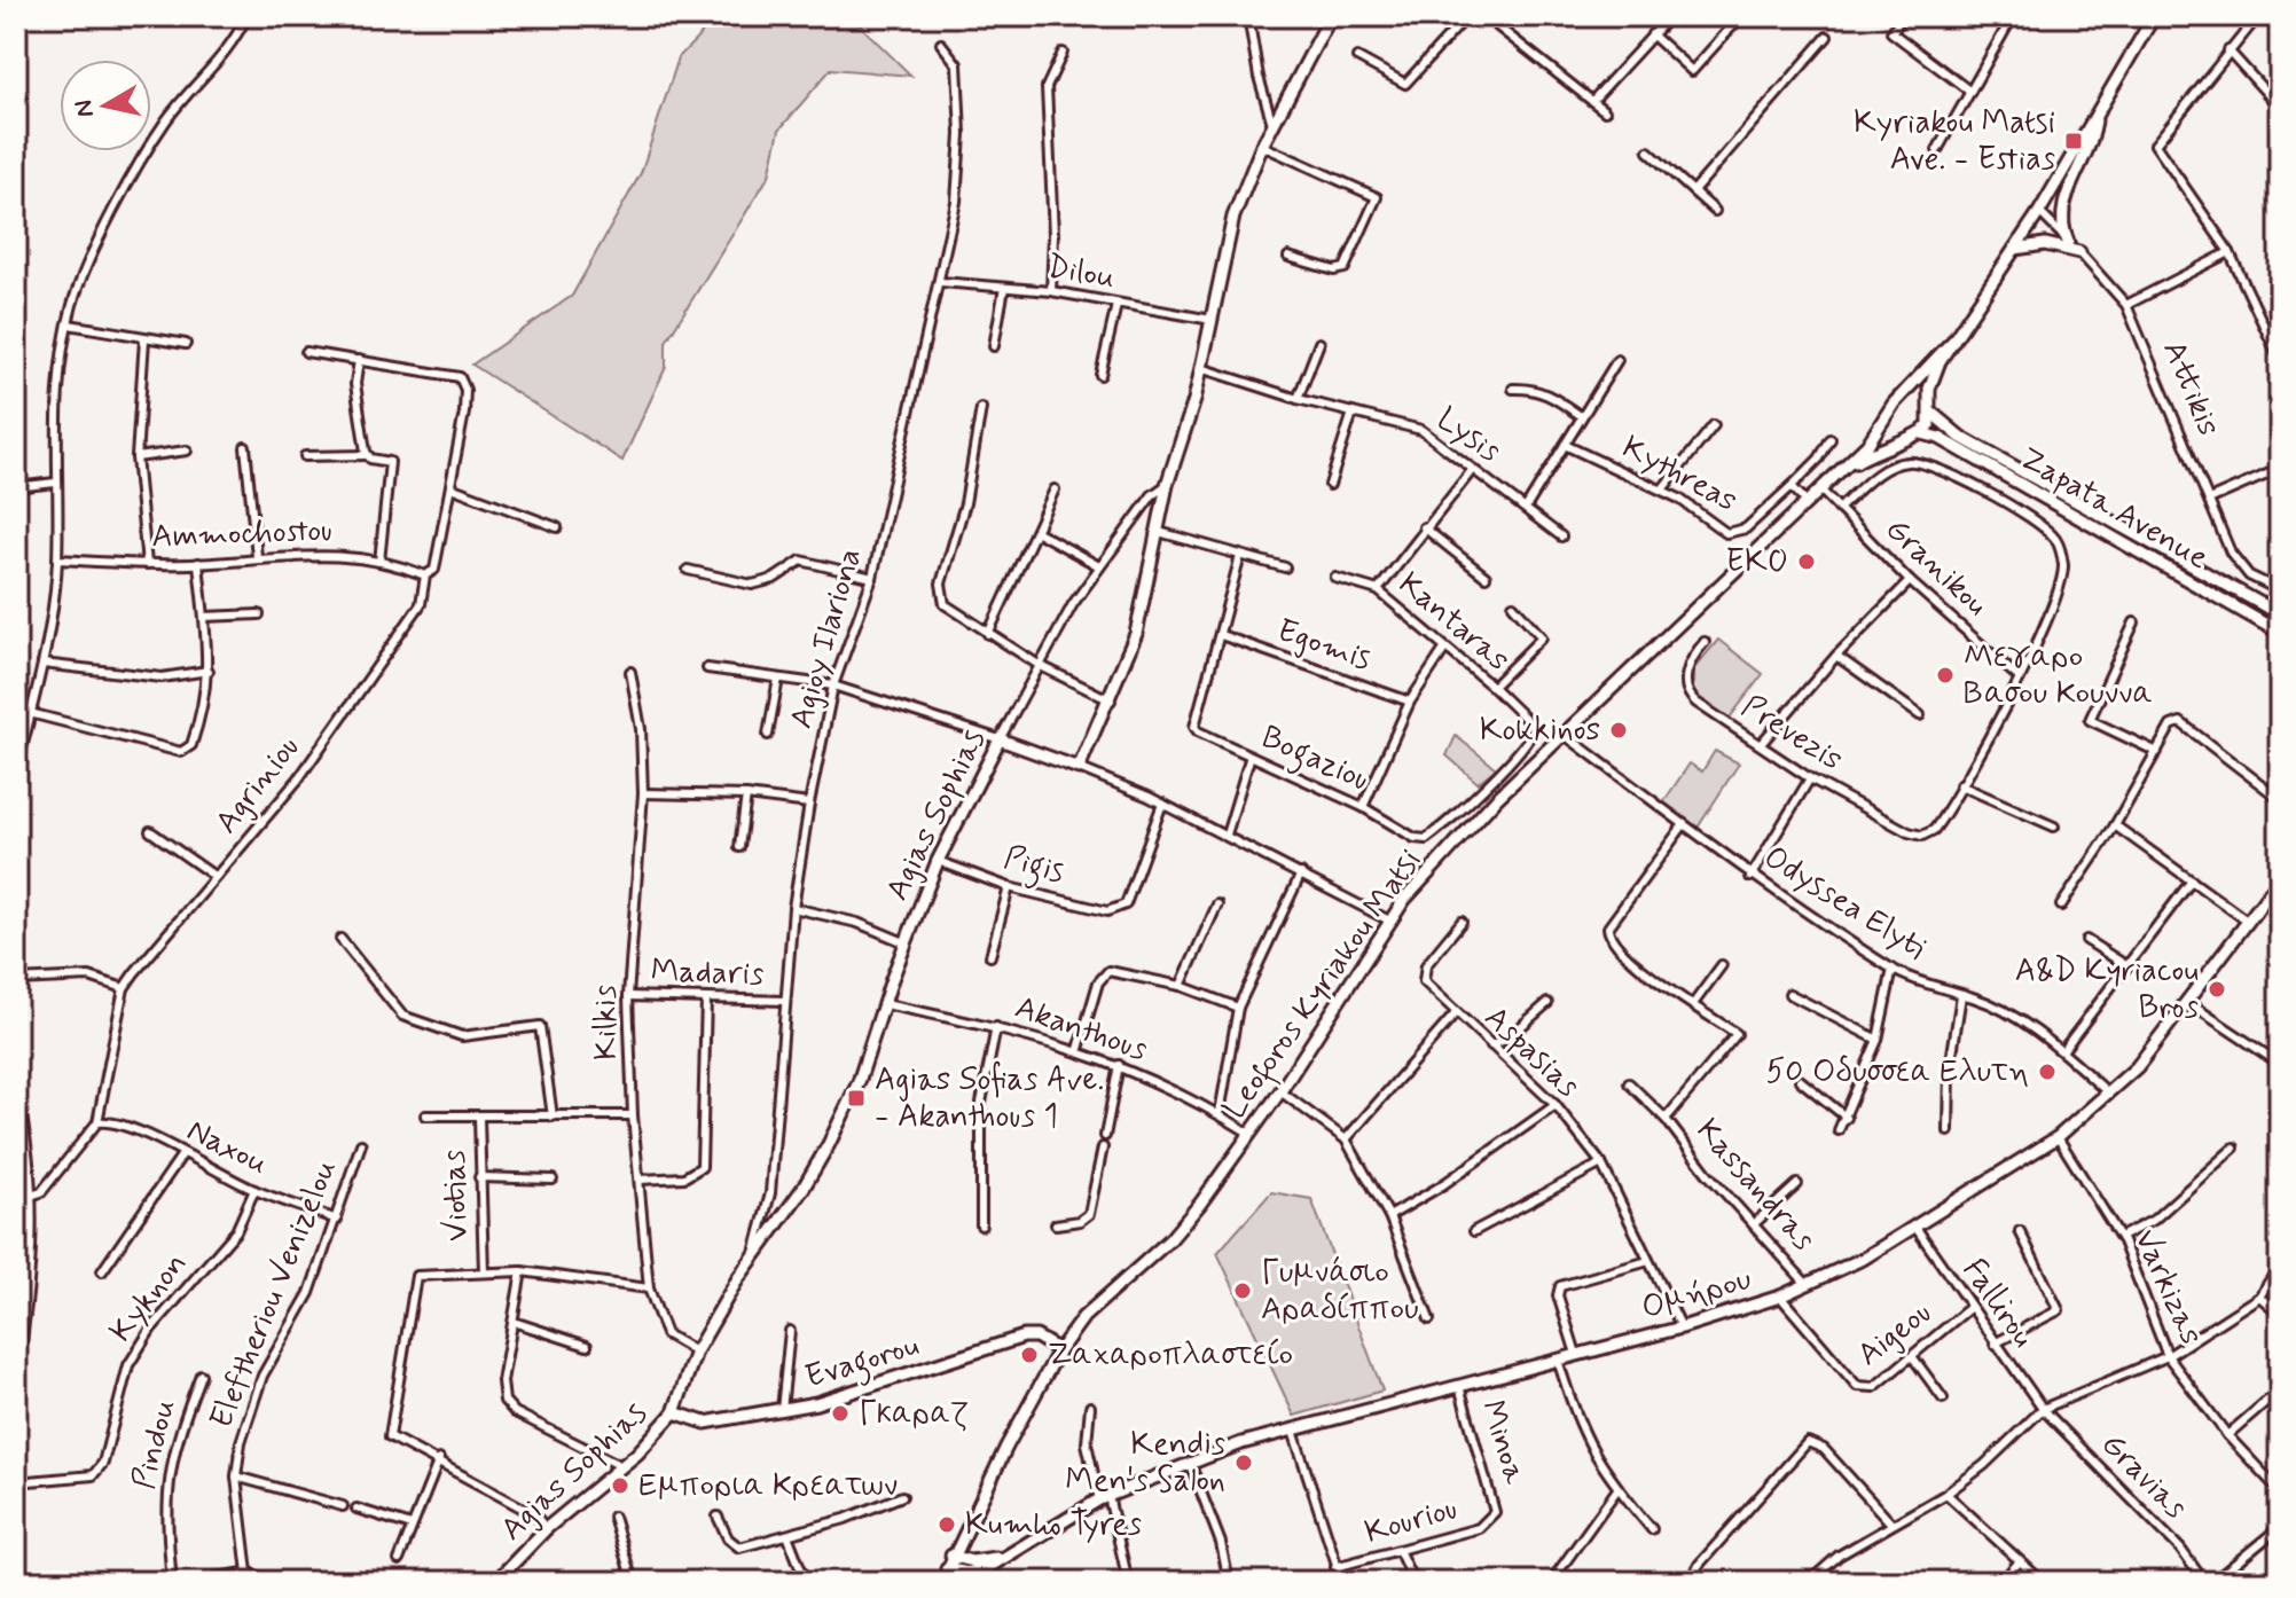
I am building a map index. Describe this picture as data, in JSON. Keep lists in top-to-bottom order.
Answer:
{
  "streets": {
    "street": [
      "Dilou",
      "Attikis",
      "Lysis",
      "Kythreas",
      "Zapata Avenue",
      "Ammochostou",
      "Granikou",
      "Kantaras",
      "Agioy Ilariona",
      "Egomis",
      "Prevezis",
      "Bogaziou",
      "Agriniou",
      "Agias Sophias",
      "Pigis",
      "Odyssea Elyti",
      "Madaris",
      "Leoforos Kyriakou Matsi",
      "Kilkis",
      "Akanthous",
      "Aspasias",
      "Naxou",
      "Kassandras",
      "Viotias",
      "Varkizas",
      "Eleftheriou Venizelou",
      "Ομήρου",
      "Kyknon",
      "Fallirou",
      "Aigeou",
      "Evagorou",
      "Minoa",
      "Pindou",
      "Gravias",
      "Kouriou"
    ]
  },
  "crossings": [
    ["Dilou", "Agioy Ilariona"],
    ["Dilou", "Agias Sophias"],
    ["Attikis", "Leoforos Kyriakou Matsi"],
    ["Lysis", "Agias Sophias"],
    ["Kythreas", "Leoforos Kyriakou Matsi"],
    ["Zapata Avenue", "Leoforos Kyriakou Matsi"],
    ["Ammochostou", "Agriniou"],
    ["Granikou", "Leoforos Kyriakou Matsi"],
    ["Kantaras", "Bogaziou"],
    ["Agioy Ilariona", "Agias Sophias"],
    ["Agioy Ilariona", "Madaris"],
    ["Egomis", "Bogaziou"],
    ["Agriniou", "Naxou"],
    ["Agias Sophias", "Pigis"],
    ["Agias Sophias", "Kilkis"],
    ["Agias Sophias", "Akanthous"],
    ["Agias Sophias", "Evagorou"],
    ["Odyssea Elyti", "Leoforos Kyriakou Matsi"],
    ["Odyssea Elyti", "Ομήρου"],
    ["Madaris", "Kilkis"],
    ["Leoforos Kyriakou Matsi", "Akanthous"],
    ["Leoforos Kyriakou Matsi", "Ομήρου"],
    ["Leoforos Kyriakou Matsi", "Evagorou"],
    ["Aspasias", "Ομήρου"],
    ["Naxou", "Eleftheriou Venizelou"],
    ["Naxou", "Kyknon"],
    ["Kassandras", "Ομήρου"],
    ["Varkizas", "Ομήρου"],
    ["Ομήρου", "Fallirou"],
    ["Ομήρου", "Aigeou"],
    ["Ομήρου", "Minoa"],
    ["Fallirou", "Aigeou"],
    ["Fallirou", "Gravias"],
    ["Minoa", "Kouriou"]
  ],
  "places": {
    "transit": ["Kyriakou Matsi Ave. - Estias", "Agias Sofias Ave. - Akanthous 1"],
    "other": [
      "EKO",
      "Μεγαρο Βασου Κουννα",
      "Kokkinos",
      "A&D Kyriacou Bros",
      "50 Οδυσσεα Ελυτη",
      "Γυμνάσιο Αραδίππου",
      "Ζαχαροπλαστείο",
      "Γκαραζ",
      "Kendis Men's Salon",
      "Εμπορια Κρεατων",
      "Kumho Tyres"
    ]
  },
  "north": "left"
}
